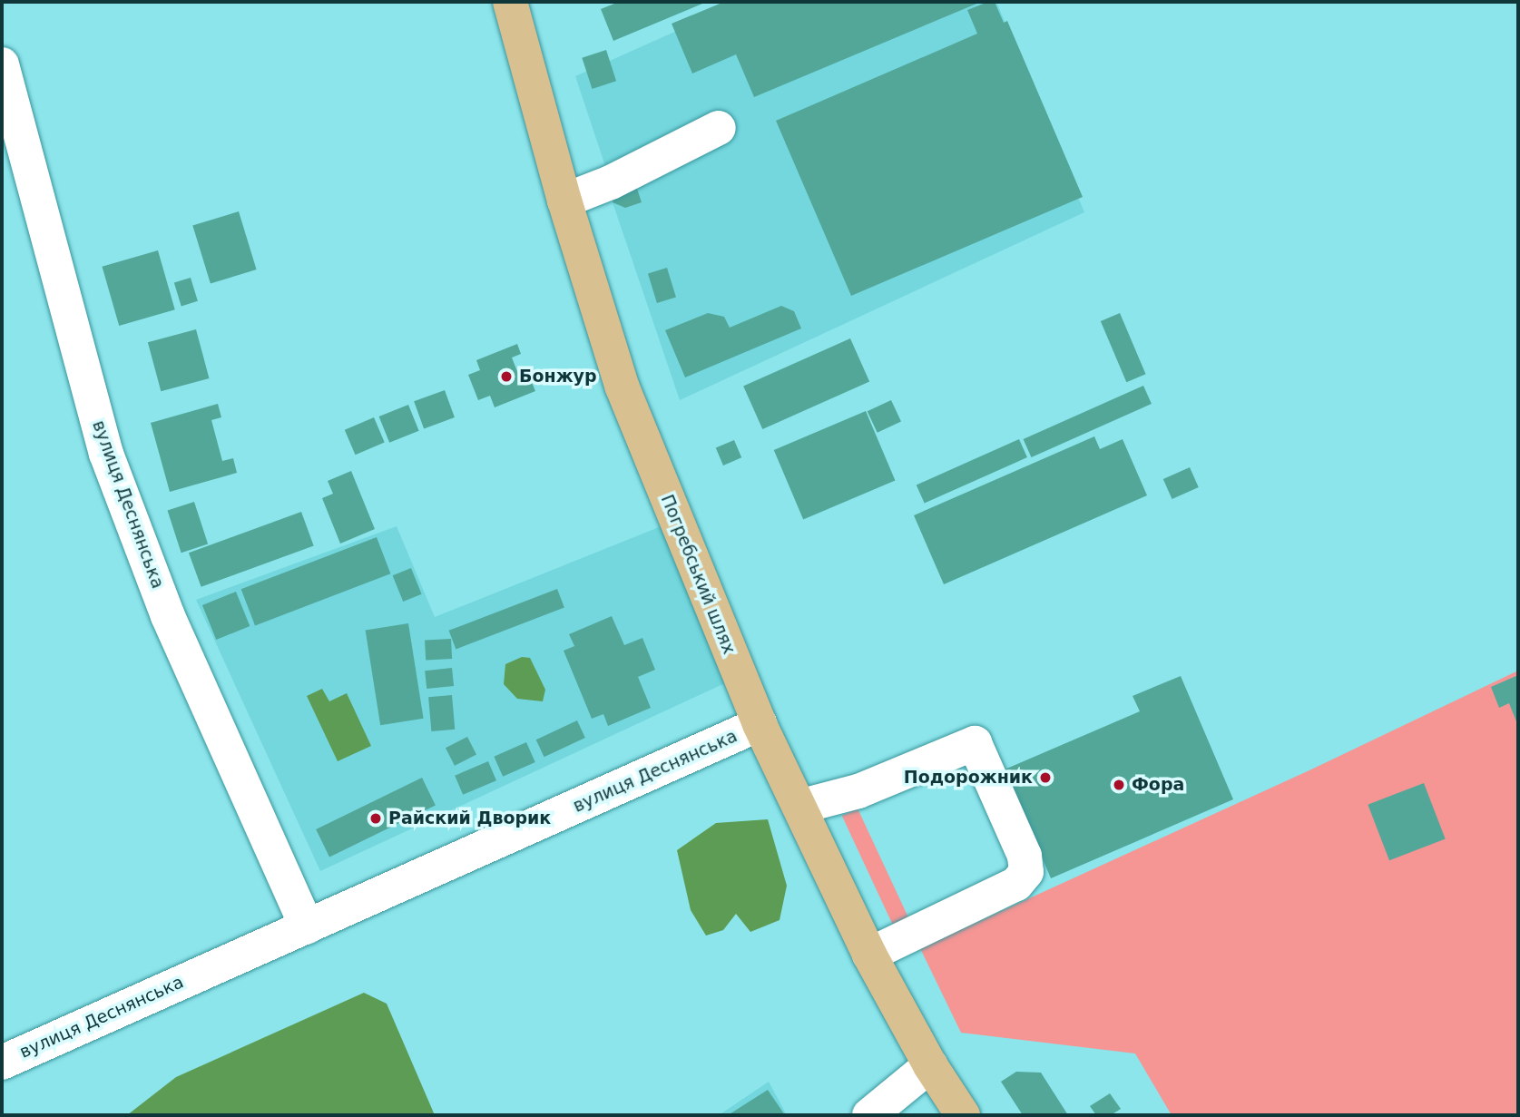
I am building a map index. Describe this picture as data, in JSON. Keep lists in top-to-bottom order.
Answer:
{
  "streets": {
    "main road": ["Погребський шлях"],
    "street": ["вулиця Деснянська"]
  },
  "crossings": [
    ["вулиця Деснянська", "Погребський шлях"]
  ],
  "places": [
    "Бонжур",
    "Подорожник",
    "Фора",
    "Райский Дворик"
  ]
}
